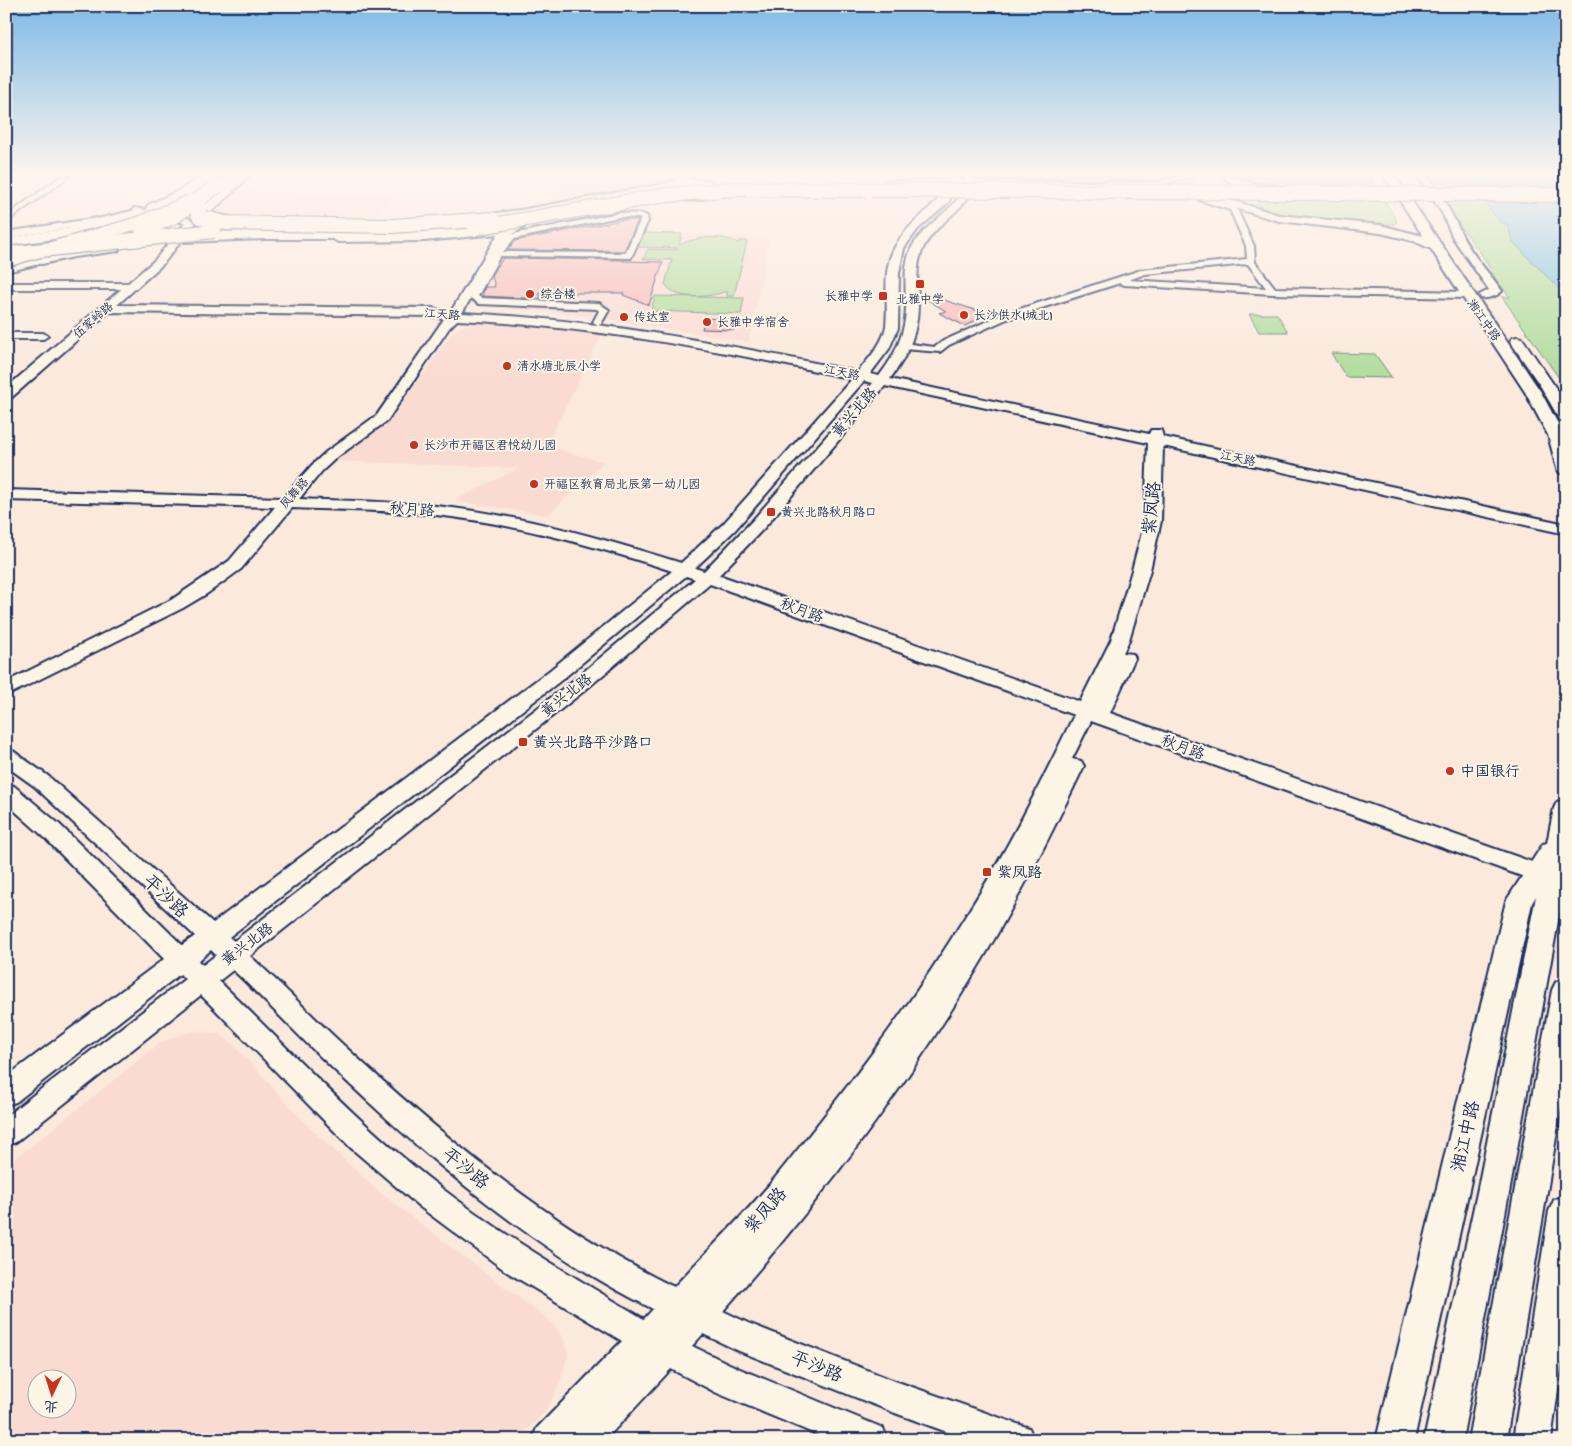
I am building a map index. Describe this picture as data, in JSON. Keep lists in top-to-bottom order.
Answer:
{
  "streets": {
    "main road": ["湘江中路"],
    "street": [
      "江天路",
      "伍家岭路",
      "黄兴北路",
      "凤舞路",
      "紫凤路",
      "秋月路",
      "平沙路"
    ]
  },
  "crossings": [
    ["江天路", "伍家岭路"],
    ["江天路", "黄兴北路"],
    ["江天路", "凤舞路"],
    ["江天路", "紫凤路"],
    ["湘江中路", "秋月路"],
    ["黄兴北路", "秋月路"],
    ["黄兴北路", "平沙路"],
    ["凤舞路", "秋月路"],
    ["紫凤路", "秋月路"],
    ["紫凤路", "平沙路"]
  ],
  "places": {
    "transit": [
      "北雅中学",
      "长雅中学",
      "黄兴北路秋月路口",
      "黄兴北路平沙路口",
      "紫凤路"
    ],
    "other": [
      "综合楼",
      "长沙供水(城北)",
      "传达室",
      "长雅中学宿舍",
      "清水塘北辰小学",
      "长沙市开福区君悦幼儿园",
      "开福区教育局北辰第一幼儿园",
      "中国银行"
    ]
  },
  "north": "bottom"
}
